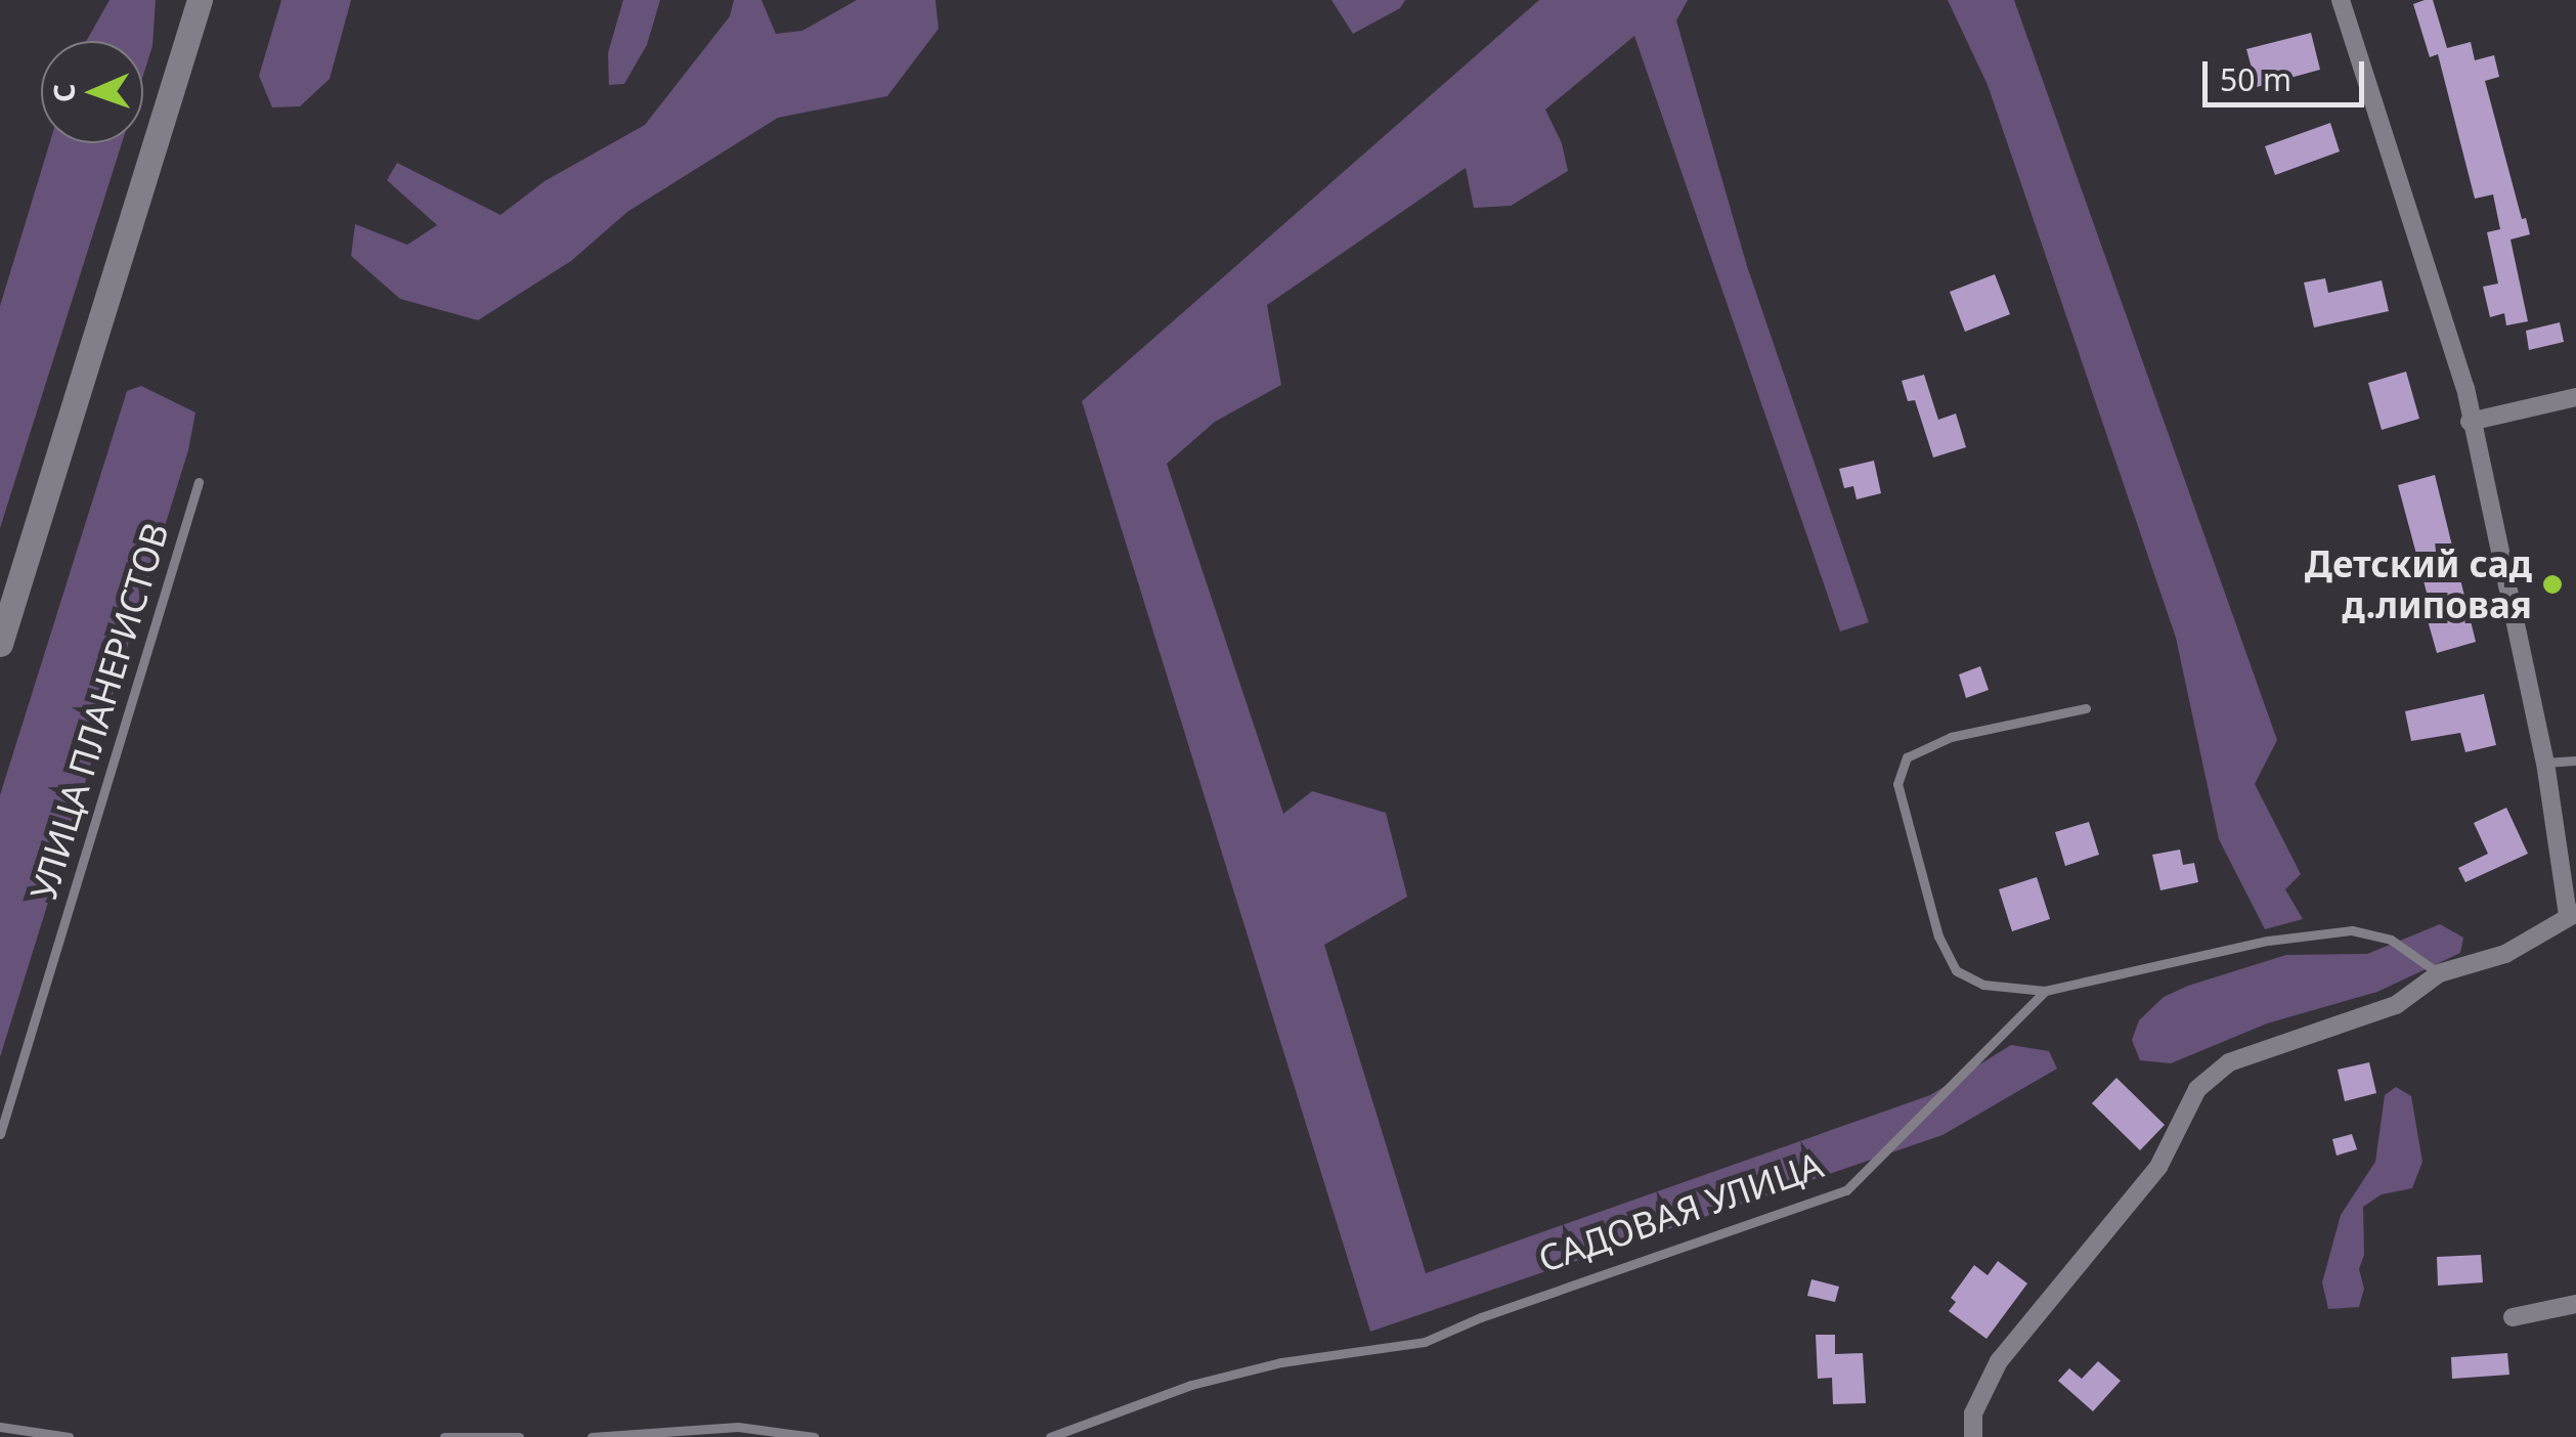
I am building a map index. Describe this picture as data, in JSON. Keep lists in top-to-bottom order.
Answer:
{
  "streets": {
    "lane": ["УЛИЦА ПЛАНЕРИСТОВ", "САДОВАЯ УЛИЦА"]
  },
  "places": ["Детский сад д.липовая"],
  "scale_bar": "50 m",
  "north": "left"
}
